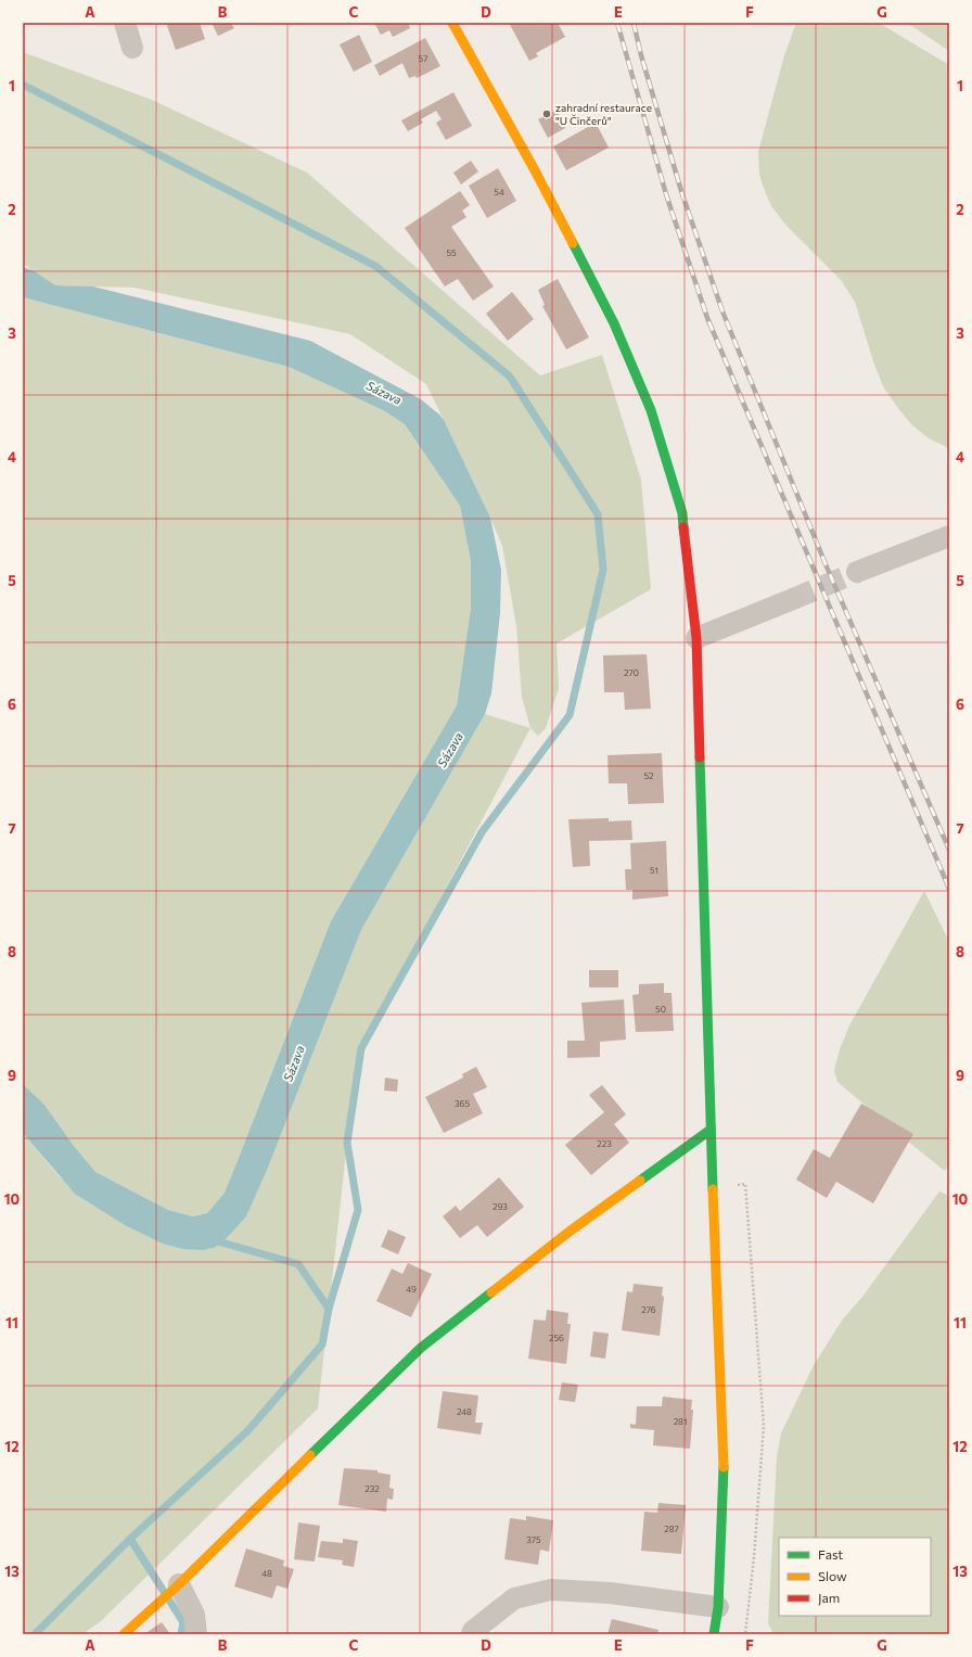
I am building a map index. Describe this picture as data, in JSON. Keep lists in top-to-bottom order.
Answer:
{
  "water": ["Sázava"],
  "places": ["zahradní restaurace \"U Činčerů\""],
  "house_numbers": [
    "57",
    "54",
    "55",
    "270",
    "52",
    "51",
    "50",
    "365",
    "223",
    "293",
    "49",
    "276",
    "256",
    "248",
    "281",
    "232",
    "287",
    "375",
    "48"
  ],
  "legend": ["Fast", "Slow", "Jam"],
  "grid": {
    "columns": [
      "A",
      "B",
      "C",
      "D",
      "E",
      "F",
      "G"
    ],
    "rows": [
      "1",
      "2",
      "3",
      "4",
      "5",
      "6",
      "7",
      "8",
      "9",
      "10",
      "11",
      "12",
      "13"
    ]
  }
}
